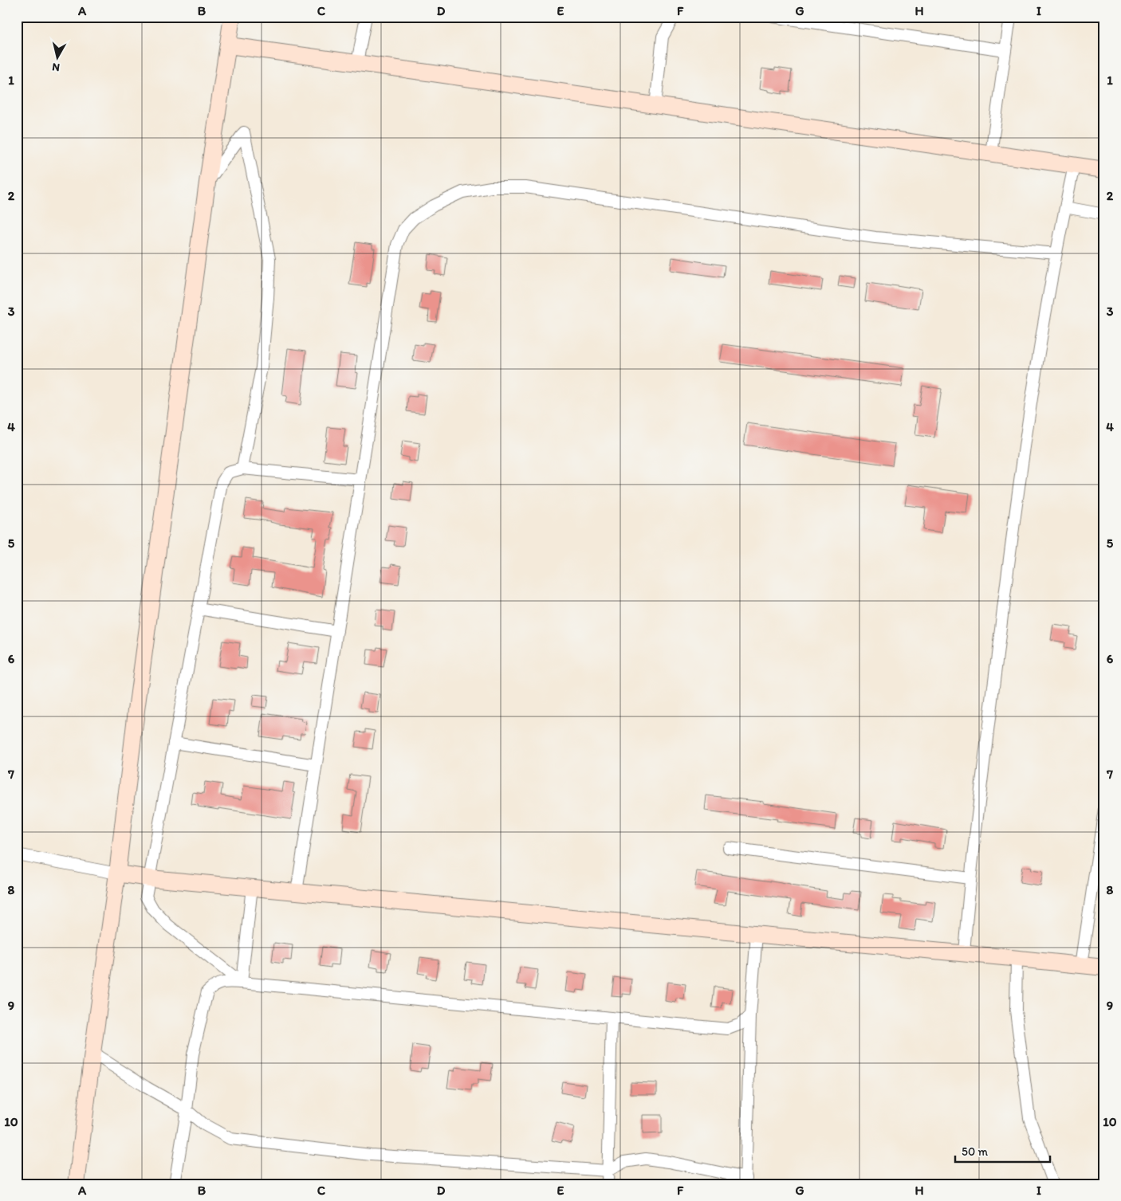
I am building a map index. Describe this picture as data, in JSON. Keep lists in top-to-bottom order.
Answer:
{
  "scale_bar": "50 m",
  "north": "bottom",
  "grid": {
    "columns": [
      "A",
      "B",
      "C",
      "D",
      "E",
      "F",
      "G",
      "H",
      "I"
    ],
    "rows": [
      "1",
      "2",
      "3",
      "4",
      "5",
      "6",
      "7",
      "8",
      "9",
      "10"
    ]
  }
}
